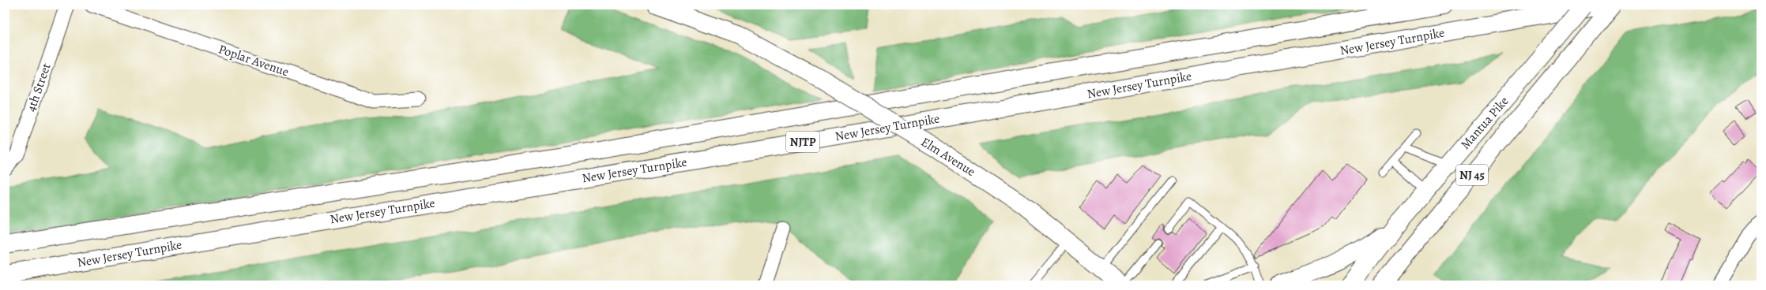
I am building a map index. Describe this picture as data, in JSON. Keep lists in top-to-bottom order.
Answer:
{
  "streets": {
    "main road": [
      "New Jersey Turnpike",
      "Mantua Pike",
      "NJTP",
      "Elm Avenue",
      "NJ 45"
    ],
    "street": ["Poplar Avenue", "4th Street"]
  }
}
